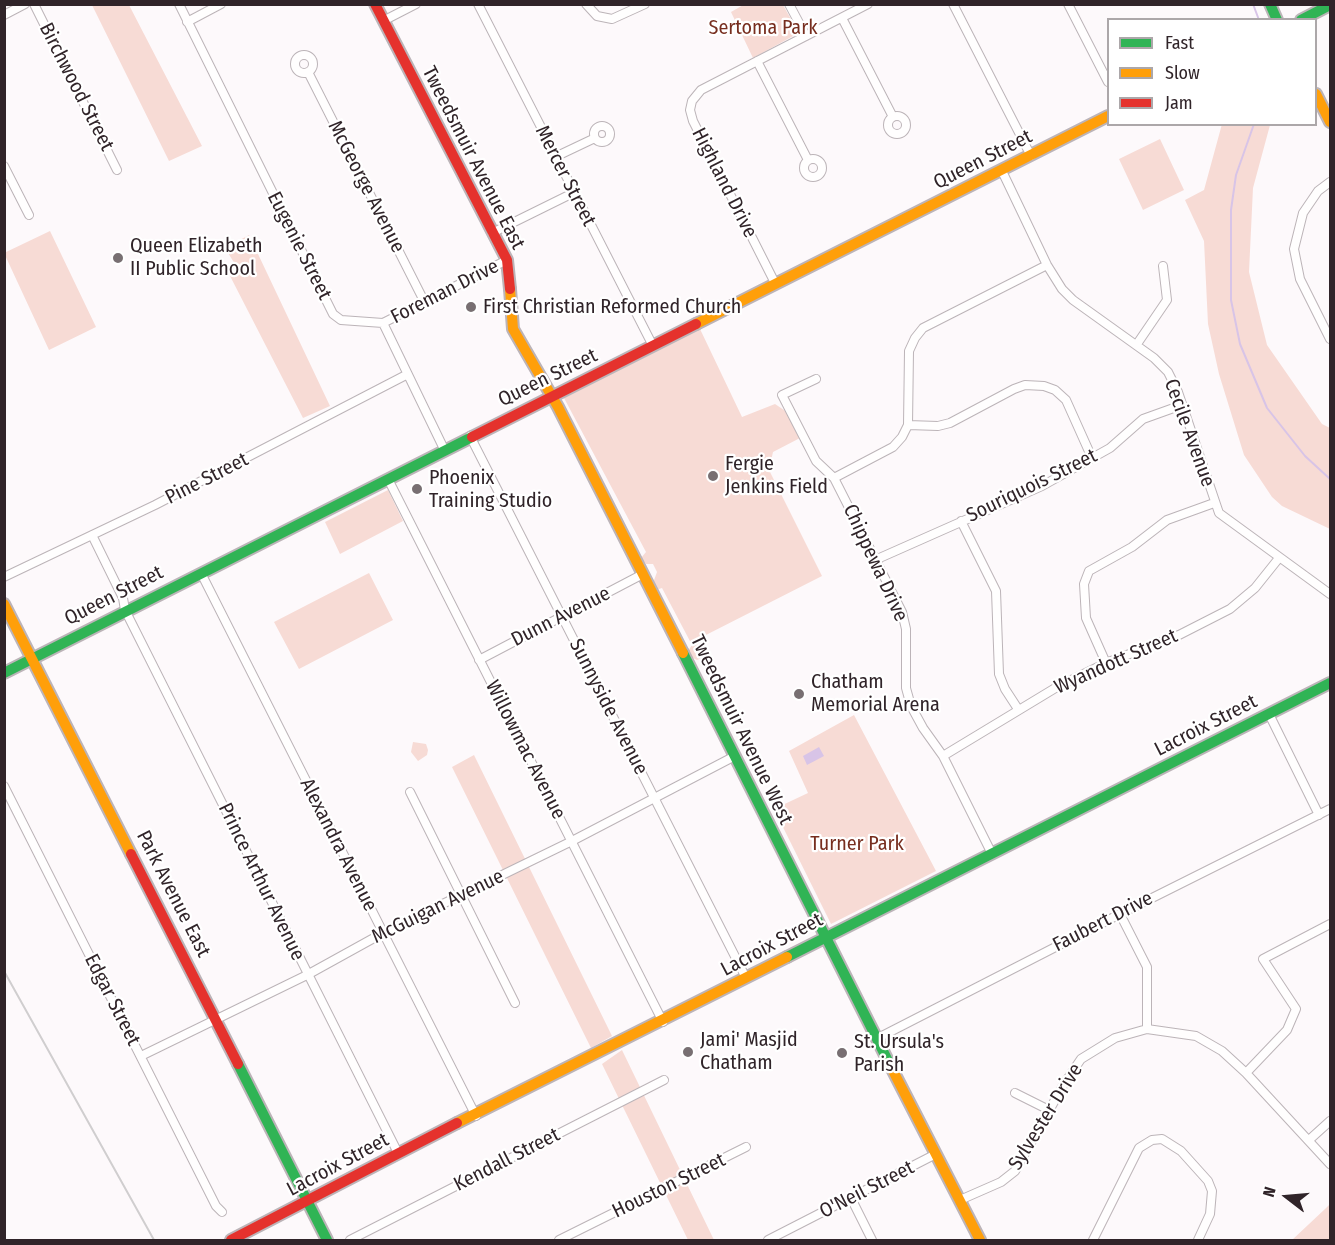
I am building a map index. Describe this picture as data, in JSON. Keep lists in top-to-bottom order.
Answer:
{
  "streets": {
    "street": [
      "Birchwood Street",
      "Tweedsmuir Avenue East",
      "Queen Street",
      "Mercer Street",
      "Highland Drive",
      "McGeorge Avenue",
      "Eugenie Street",
      "Foreman Drive",
      "Cecile Avenue",
      "Pine Street",
      "Souriquois Street",
      "Chippewa Drive",
      "Dunn Avenue",
      "Wyandott Street",
      "Sunnyside Avenue",
      "Lacroix Street",
      "Tweedsmuir Avenue West",
      "Willowmac Avenue",
      "Alexandra Avenue",
      "Prince Arthur Avenue",
      "Park Avenue East",
      "McGuigan Avenue",
      "Faubert Drive",
      "Edgar Street",
      "Sylvester Drive",
      "Kendall Street",
      "Houston Street",
      "O'Neil Street"
    ]
  },
  "crossings": [
    ["Tweedsmuir Avenue East", "Queen Street"],
    ["Tweedsmuir Avenue East", "Foreman Drive"],
    ["Tweedsmuir Avenue East", "Tweedsmuir Avenue West"],
    ["Queen Street", "Mercer Street"],
    ["Queen Street", "Highland Drive"],
    ["Queen Street", "Cecile Avenue"],
    ["Queen Street", "Sunnyside Avenue"],
    ["Queen Street", "Tweedsmuir Avenue West"],
    ["Queen Street", "Willowmac Avenue"],
    ["Queen Street", "Alexandra Avenue"],
    ["Queen Street", "Prince Arthur Avenue"],
    ["Queen Street", "Park Avenue East"],
    ["McGeorge Avenue", "Foreman Drive"],
    ["Eugenie Street", "Foreman Drive"],
    ["Cecile Avenue", "Souriquois Street"],
    ["Cecile Avenue", "Wyandott Street"],
    ["Pine Street", "Prince Arthur Avenue"],
    ["Souriquois Street", "Chippewa Drive"],
    ["Chippewa Drive", "Wyandott Street"],
    ["Chippewa Drive", "Lacroix Street"],
    ["Dunn Avenue", "Sunnyside Avenue"],
    ["Dunn Avenue", "Tweedsmuir Avenue West"],
    ["Dunn Avenue", "Willowmac Avenue"],
    ["Sunnyside Avenue", "Lacroix Street"],
    ["Sunnyside Avenue", "McGuigan Avenue"],
    ["Lacroix Street", "Tweedsmuir Avenue West"],
    ["Lacroix Street", "Willowmac Avenue"],
    ["Lacroix Street", "Alexandra Avenue"],
    ["Lacroix Street", "Prince Arthur Avenue"],
    ["Lacroix Street", "Park Avenue East"],
    ["Tweedsmuir Avenue West", "McGuigan Avenue"],
    ["Tweedsmuir Avenue West", "Faubert Drive"],
    ["Tweedsmuir Avenue West", "Sylvester Drive"],
    ["Tweedsmuir Avenue West", "O'Neil Street"],
    ["Willowmac Avenue", "McGuigan Avenue"],
    ["Alexandra Avenue", "McGuigan Avenue"],
    ["Prince Arthur Avenue", "McGuigan Avenue"],
    ["Park Avenue East", "McGuigan Avenue"],
    ["McGuigan Avenue", "Edgar Street"]
  ],
  "parks": ["Sertoma Park", "Turner Park"],
  "places": [
    "Queen Elizabeth II Public School",
    "First Christian Reformed Church",
    "Fergie Jenkins Field",
    "Phoenix Training Studio",
    "Chatham Memorial Arena",
    "Jami' Masjid Chatham",
    "St. Ursula's Parish"
  ],
  "legend": ["Fast", "Slow", "Jam"],
  "north": "left"
}
